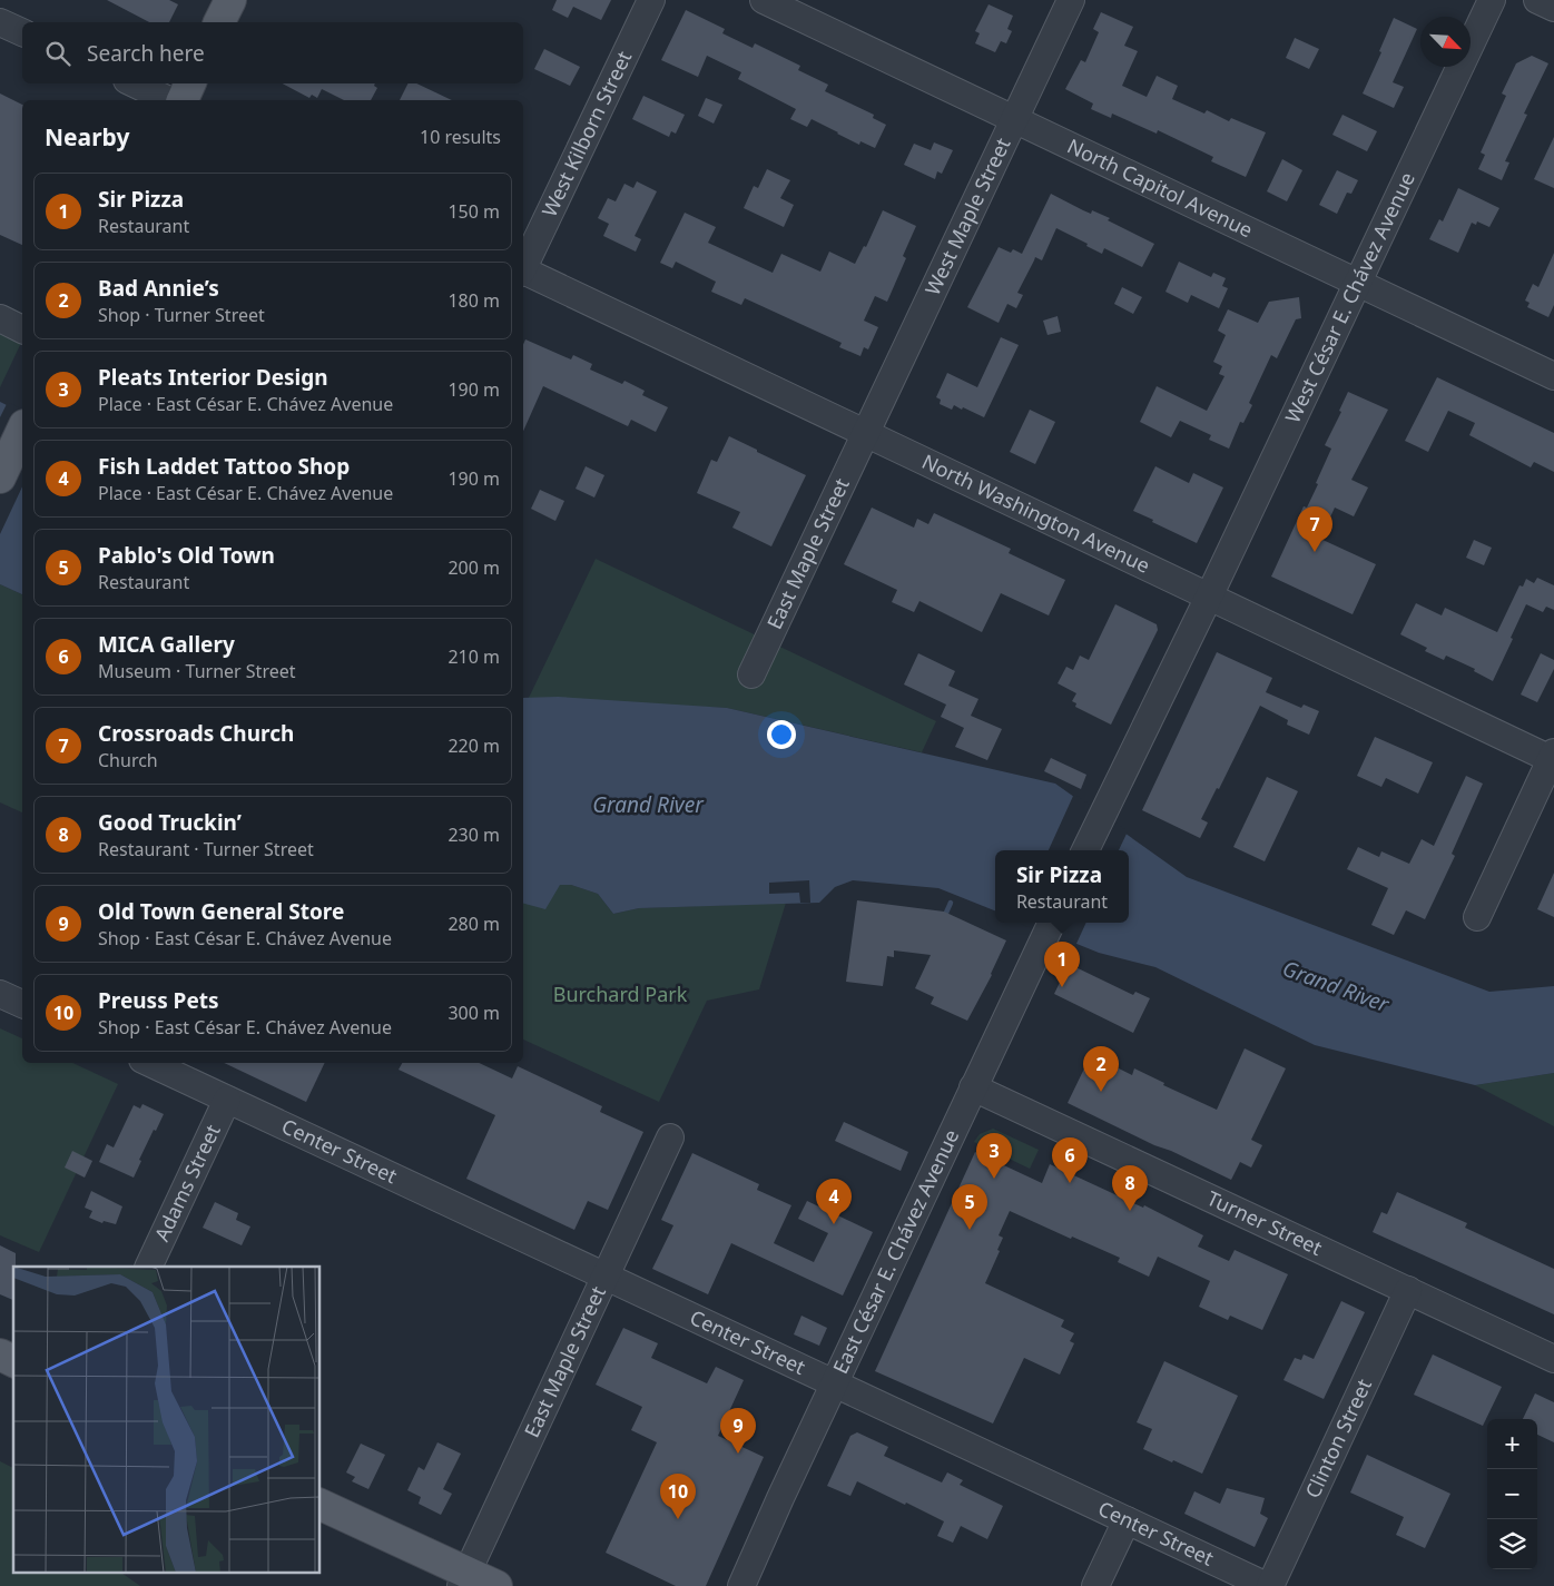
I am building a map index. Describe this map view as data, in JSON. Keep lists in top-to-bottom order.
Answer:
{
  "streets": {
    "street": [
      "West Kilborn Street",
      "North Capitol Avenue",
      "West Maple Street",
      "West César E. Chávez Avenue",
      "North Washington Avenue",
      "East Maple Street",
      "Center Street",
      "Adams Street",
      "Turner Street",
      "East César E. Chávez Avenue",
      "Clinton Street"
    ]
  },
  "crossings": [
    ["North Capitol Avenue", "West Maple Street"],
    ["North Capitol Avenue", "West César E. Chávez Avenue"],
    ["West Maple Street", "North Washington Avenue"],
    ["West Maple Street", "East Maple Street"],
    ["West César E. Chávez Avenue", "North Washington Avenue"],
    ["North Washington Avenue", "East Maple Street"],
    ["East Maple Street", "Center Street"],
    ["Center Street", "Adams Street"],
    ["Center Street", "East César E. Chávez Avenue"],
    ["Center Street", "Clinton Street"],
    ["Turner Street", "East César E. Chávez Avenue"],
    ["Turner Street", "Clinton Street"]
  ],
  "water": ["Grand River"],
  "parks": ["Burchard Park"],
  "north": "bottom right",
  "page": {
    "search": "Search here",
    "heading": ["Nearby", "10 results"],
    "list": [
      {
        "mark": "1",
        "name": "Sir Pizza",
        "note": "Restaurant",
        "value": "150 m"
      },
      {
        "mark": "2",
        "name": "Bad Annie’s",
        "note": "Shop · Turner Street",
        "value": "180 m"
      },
      {
        "mark": "3",
        "name": "Pleats Interior Design",
        "note": "Place · East César E. Chávez Avenue",
        "value": "190 m"
      },
      {
        "mark": "4",
        "name": "Fish Laddet Tattoo Shop",
        "note": "Place · East César E. Chávez Avenue",
        "value": "190 m"
      },
      {
        "mark": "5",
        "name": "Pablo's Old Town",
        "note": "Restaurant",
        "value": "200 m"
      },
      {
        "mark": "6",
        "name": "MICA Gallery",
        "note": "Museum · Turner Street",
        "value": "210 m"
      },
      {
        "mark": "7",
        "name": "Crossroads Church",
        "note": "Church",
        "value": "220 m"
      },
      {
        "mark": "8",
        "name": "Good Truckin’",
        "note": "Restaurant · Turner Street",
        "value": "230 m"
      },
      {
        "mark": "9",
        "name": "Old Town General Store",
        "note": "Shop · East César E. Chávez Avenue",
        "value": "280 m"
      },
      {
        "mark": "10",
        "name": "Preuss Pets",
        "note": "Shop · East César E. Chávez Avenue",
        "value": "300 m"
      }
    ],
    "pins": [
      "7",
      "1",
      "2",
      "3",
      "6",
      "8",
      "4",
      "5",
      "9",
      "10"
    ],
    "popup": ["Sir Pizza", "Restaurant"],
    "map_buttons": ["+", "−"]
  }
}
